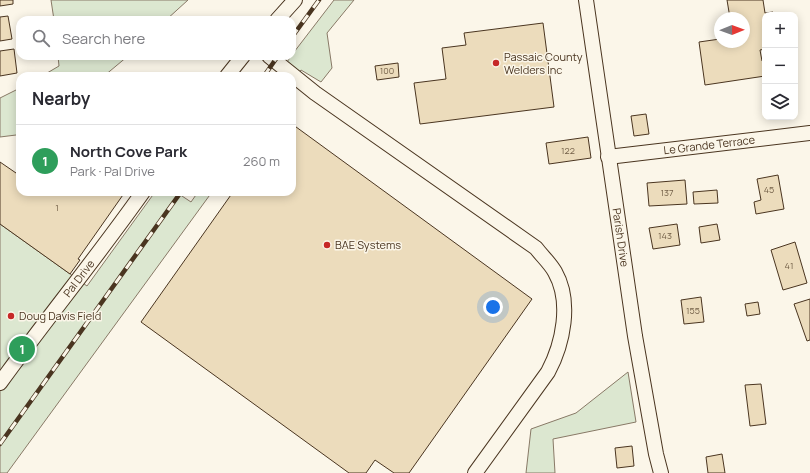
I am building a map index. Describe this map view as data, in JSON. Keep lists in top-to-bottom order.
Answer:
{
  "streets": {
    "street": ["Le Grande Terrace", "Parish Drive", "Pal Drive"]
  },
  "crossings": [
    ["Le Grande Terrace", "Parish Drive"]
  ],
  "places": ["Passaic County Welders Inc", "BAE Systems", "Doug Davis Field"],
  "house_numbers": [
    "100",
    "122",
    "45",
    "137",
    "1",
    "143",
    "41",
    "155"
  ],
  "north": "right",
  "page": {
    "map_buttons": ["+", "−"],
    "search": "Search here",
    "heading": "Nearby",
    "list": [
      {
        "mark": "1",
        "name": "North Cove Park",
        "note": "Park · Pal Drive",
        "value": "260 m"
      }
    ],
    "pins": "1"
  }
}
